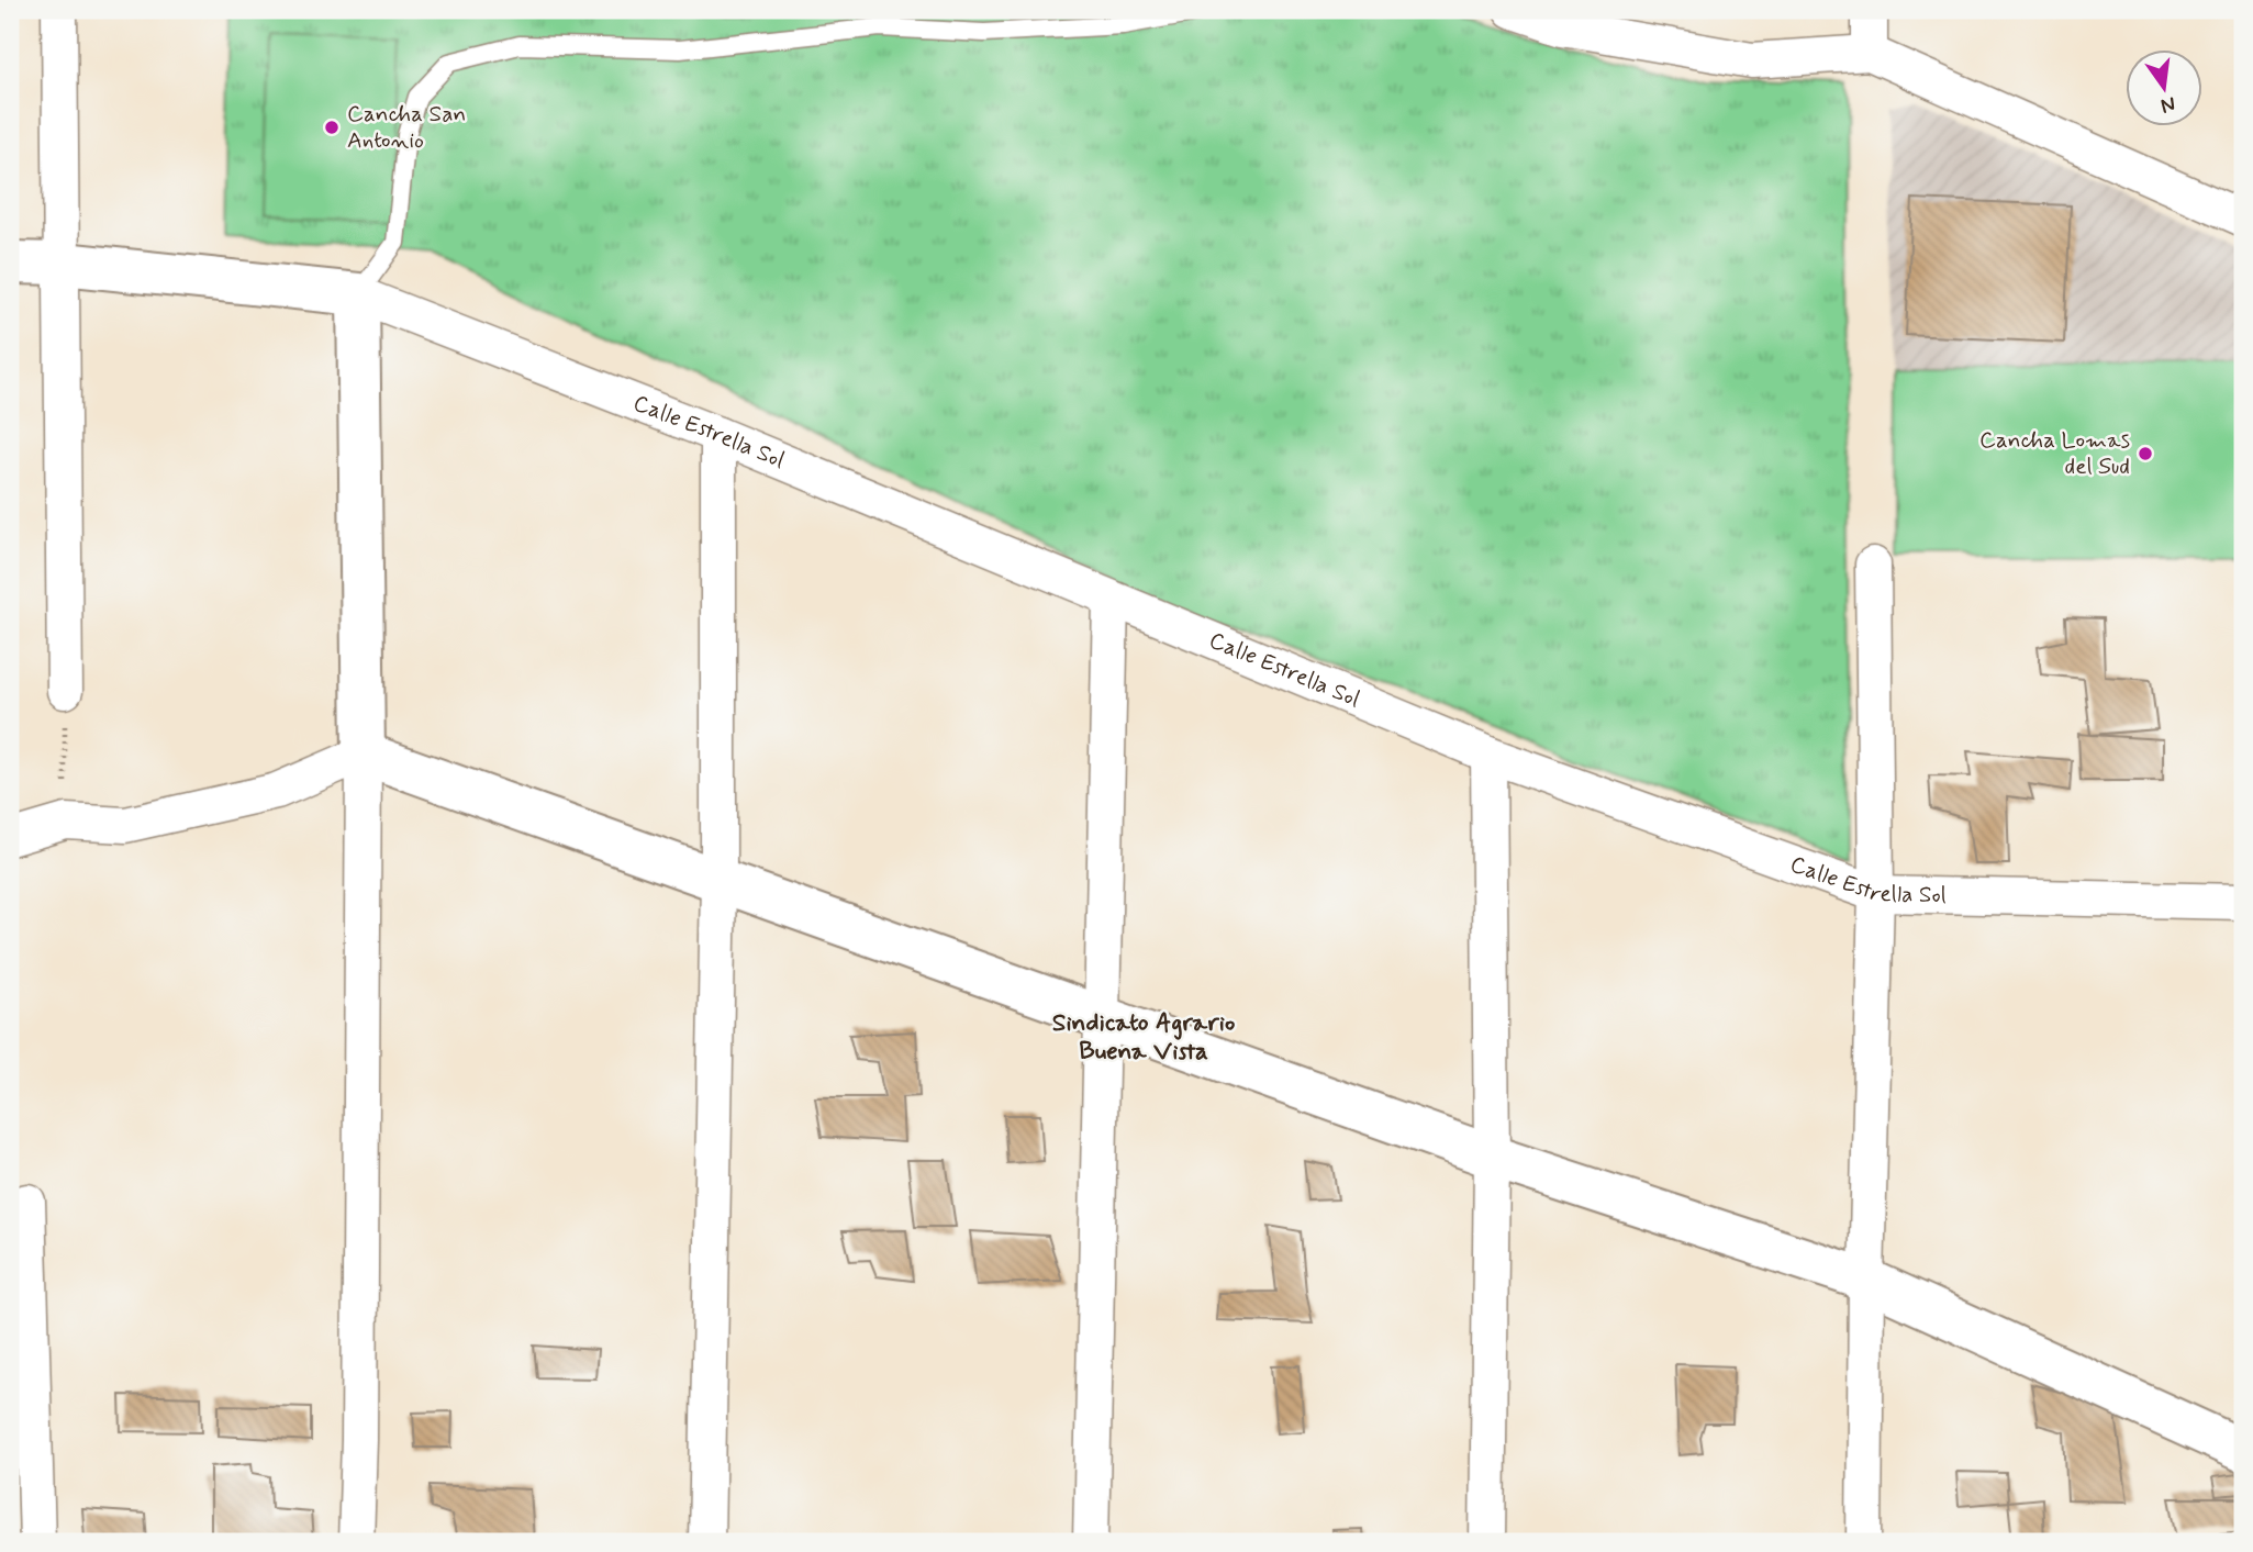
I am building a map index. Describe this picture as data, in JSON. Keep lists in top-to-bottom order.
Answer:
{
  "streets": {
    "street": ["Calle Estrella Sol"]
  },
  "districts": ["Sindicato Agrario Buena Vista"],
  "places": ["Cancha San Antonio", "Cancha Lomas del Sud"],
  "north": "bottom"
}
